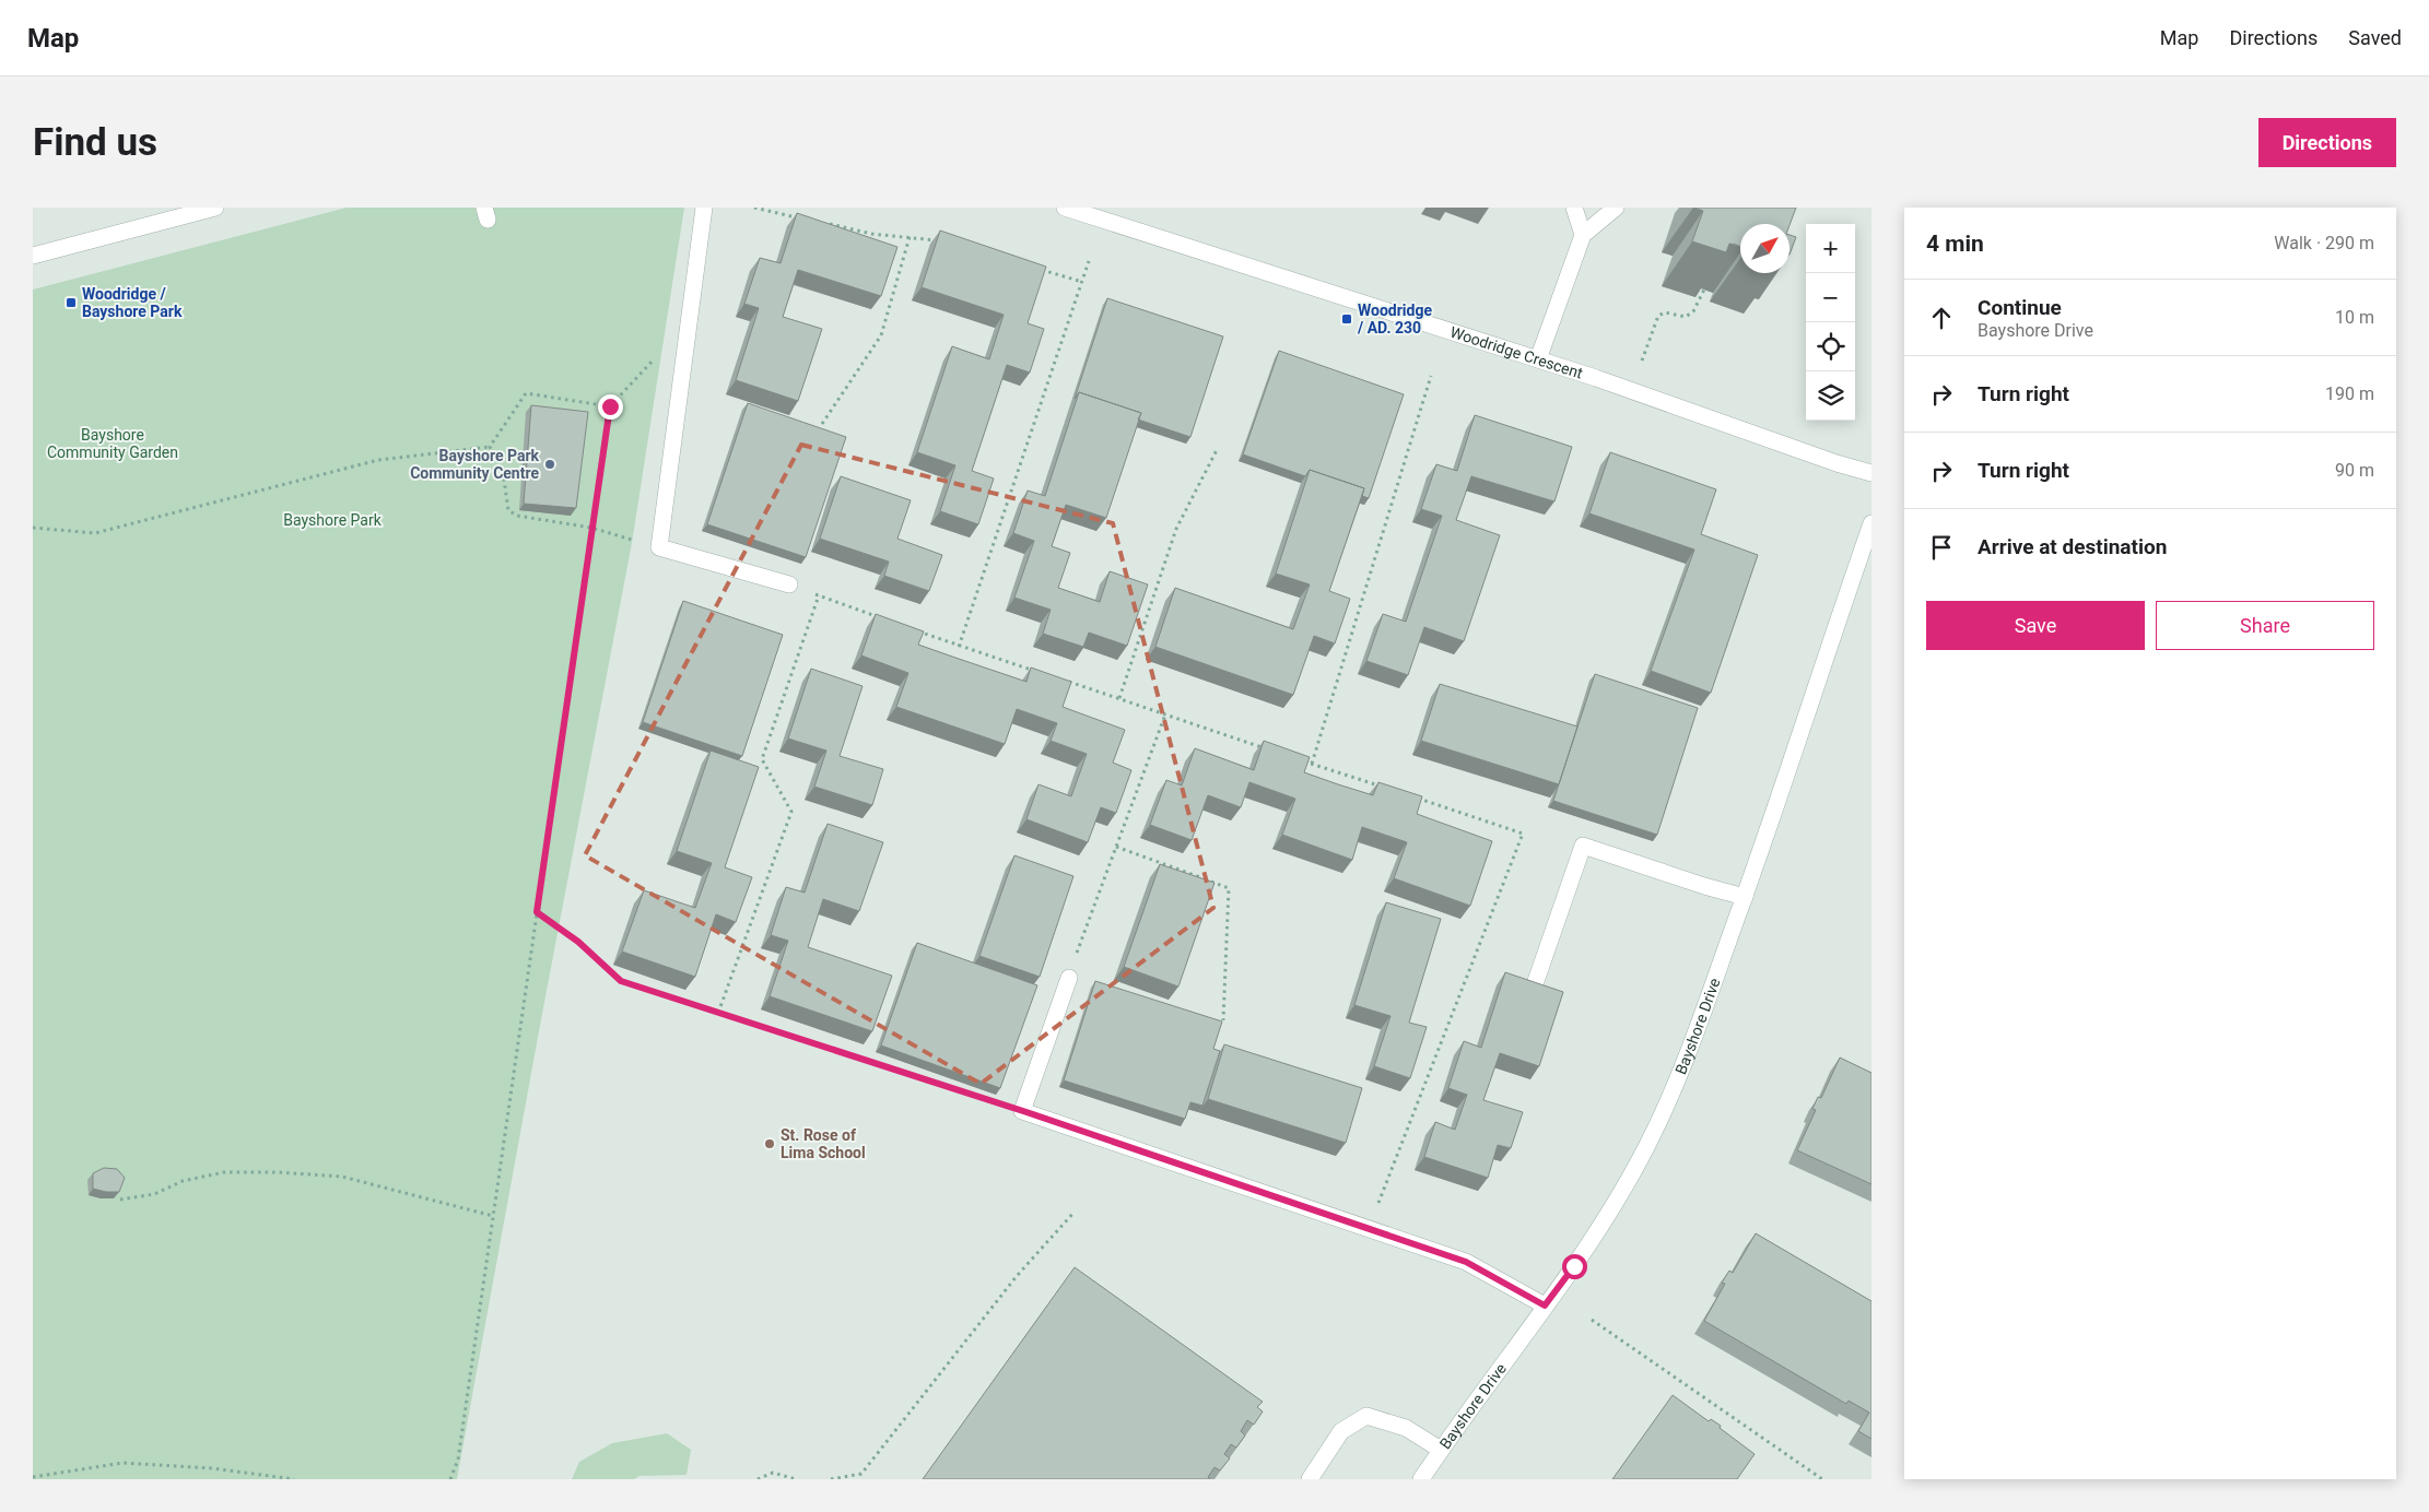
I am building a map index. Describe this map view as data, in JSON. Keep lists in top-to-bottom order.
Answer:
{
  "streets": {
    "main road": ["Woodridge Crescent", "Bayshore Drive"]
  },
  "parks": ["Bayshore Community Garden", "Bayshore Park"],
  "places": {
    "transit": ["Woodridge / Bayshore Park", "Woodridge / AD. 230"],
    "other": ["Bayshore Park Community Centre", "St. Rose of Lima School"]
  },
  "north": "top right",
  "page": {
    "header": "Map",
    "nav": ["Map", "Directions", "Saved"],
    "buttons": [
      "Directions",
      ["Save", "Share"]
    ],
    "title": "Find us",
    "heading": ["4 min", "Walk · 290 m"],
    "map_buttons": ["+", "−"],
    "list": [
      ["Continue", "Bayshore Drive", "10 m"],
      ["Turn right", "190 m"],
      ["Turn right", "90 m"],
      "Arrive at destination"
    ]
  }
}
